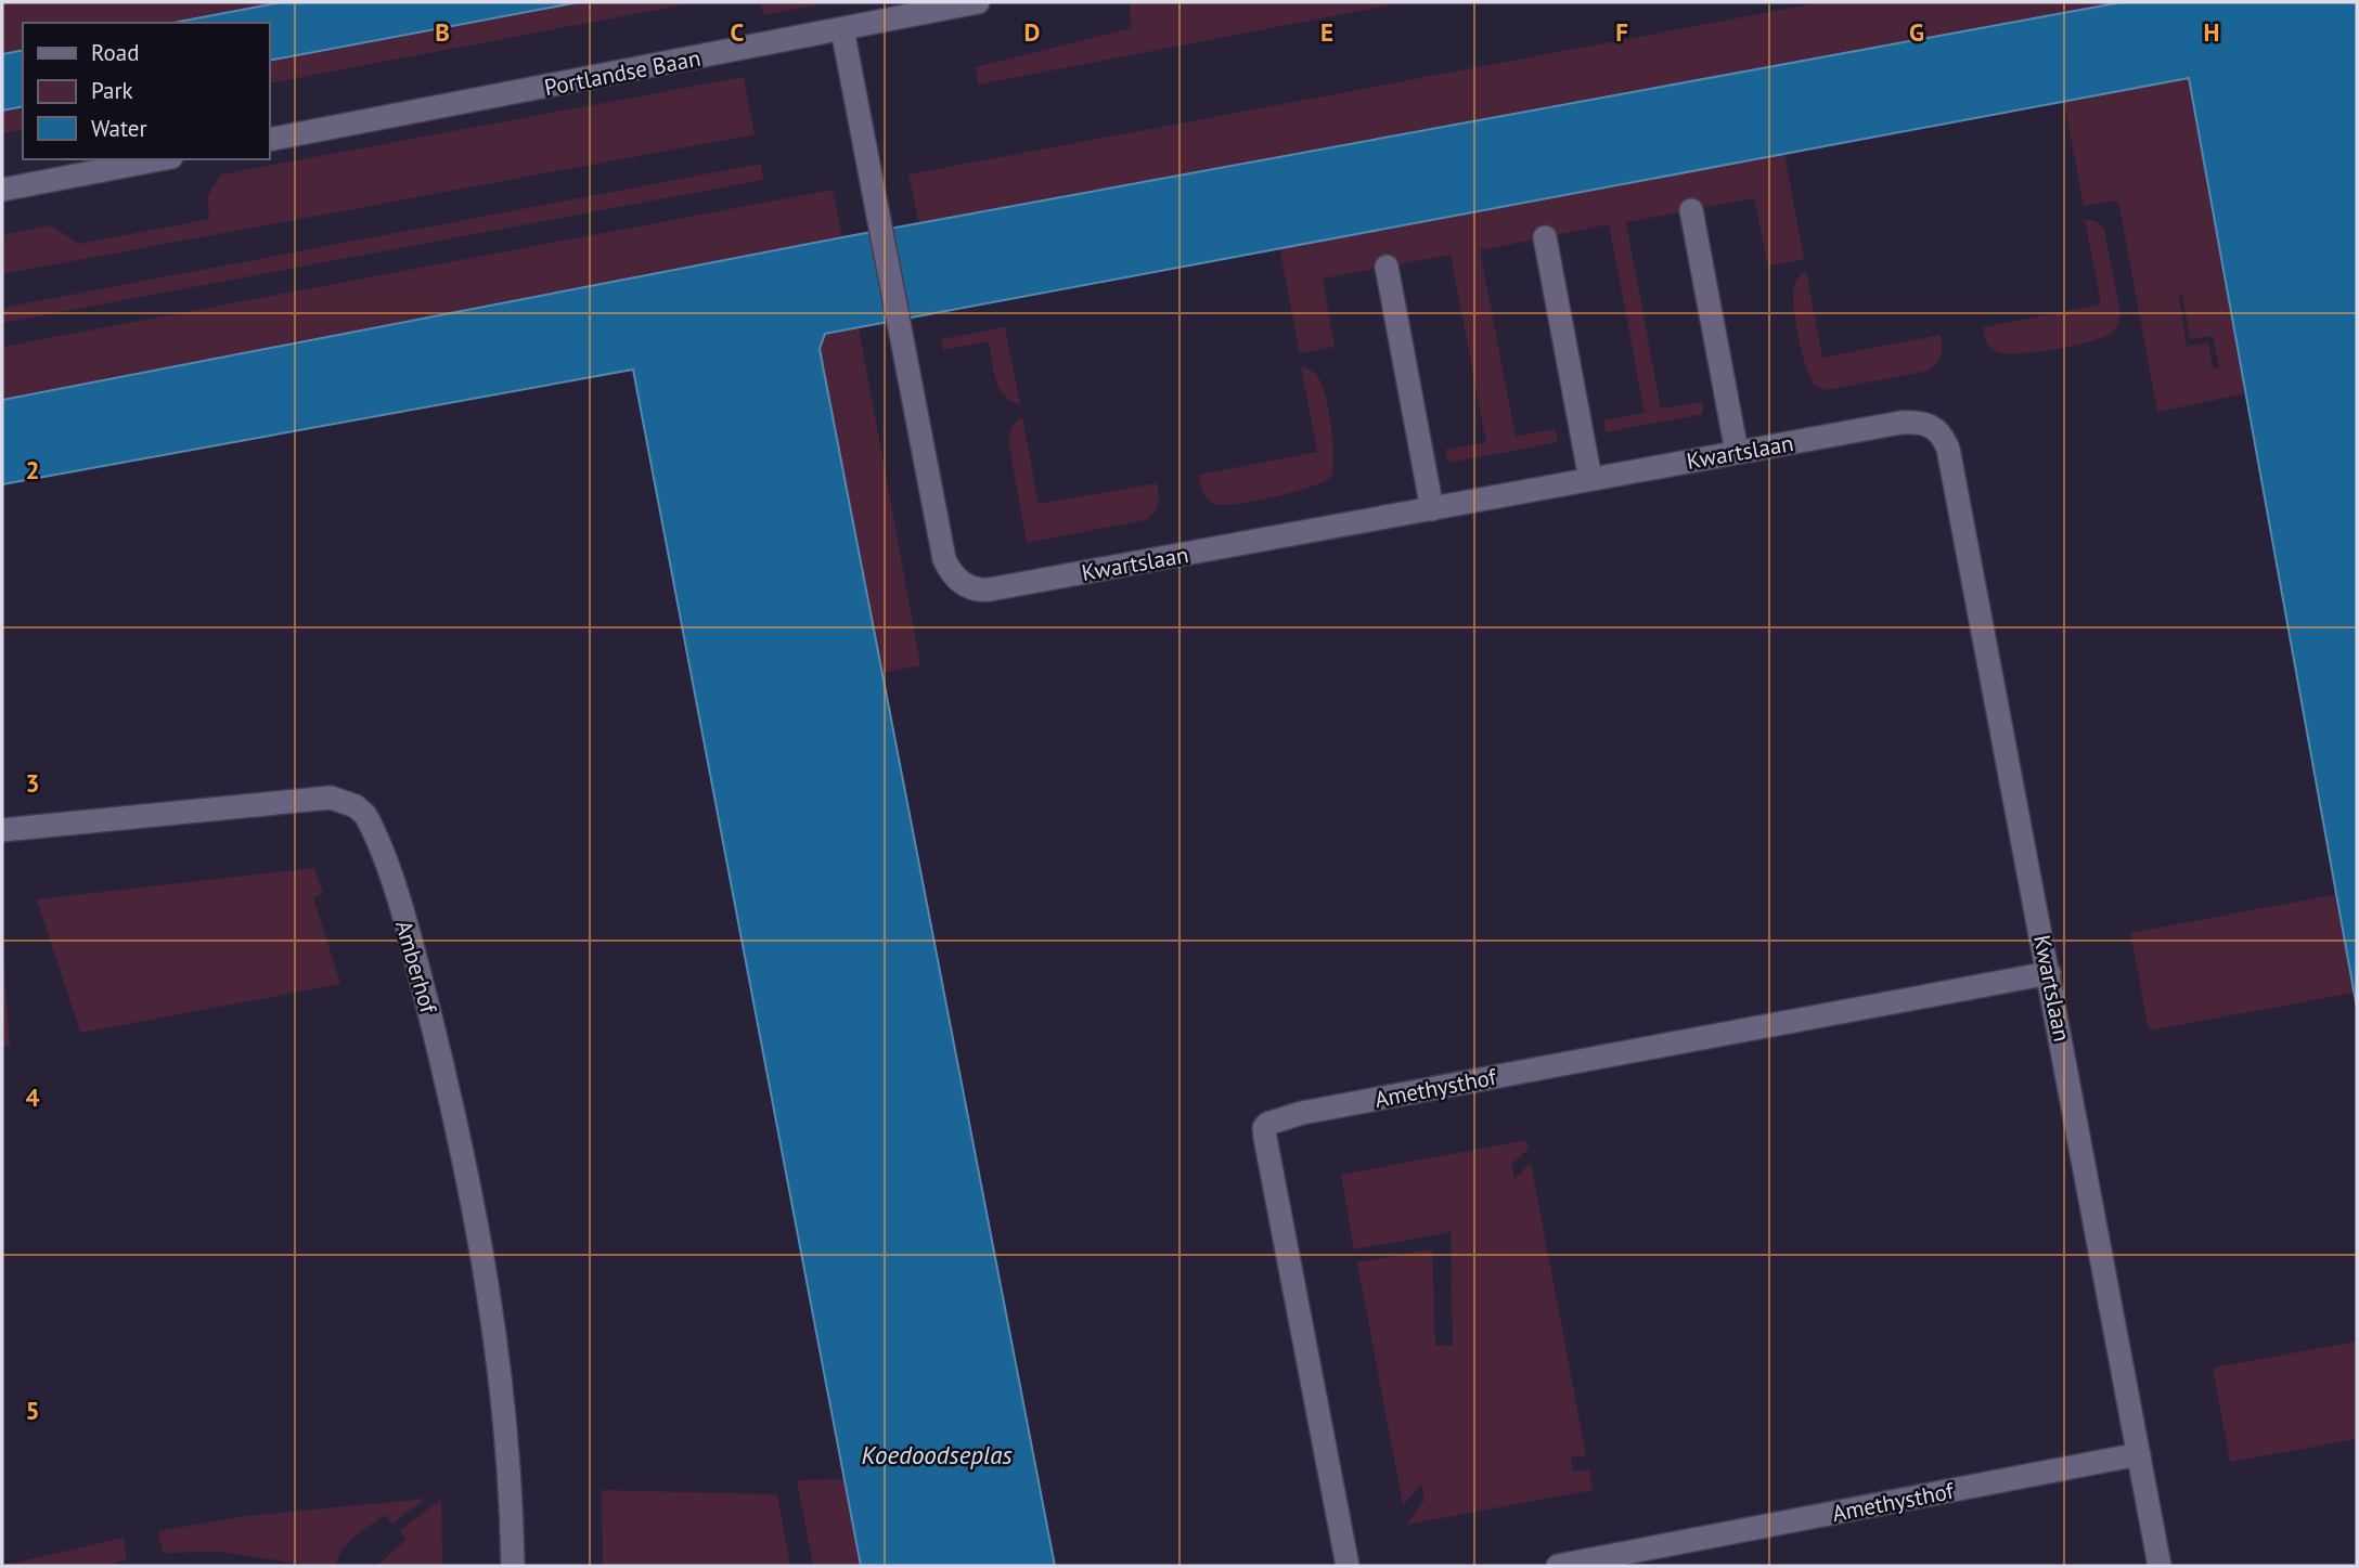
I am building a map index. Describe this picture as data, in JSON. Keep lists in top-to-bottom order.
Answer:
{
  "streets": {
    "street": [
      "Portlandse Baan",
      "Kwartslaan",
      "Amberhof",
      "Amethysthof"
    ]
  },
  "crossings": [
    ["Portlandse Baan", "Kwartslaan"],
    ["Kwartslaan", "Amethysthof"]
  ],
  "water": ["Koedoodseplas"],
  "legend": ["Road", "Park", "Water"],
  "grid": {
    "columns": [
      "B",
      "C",
      "D",
      "E",
      "F",
      "G",
      "H"
    ],
    "rows": [
      "2",
      "3",
      "4",
      "5"
    ]
  }
}
